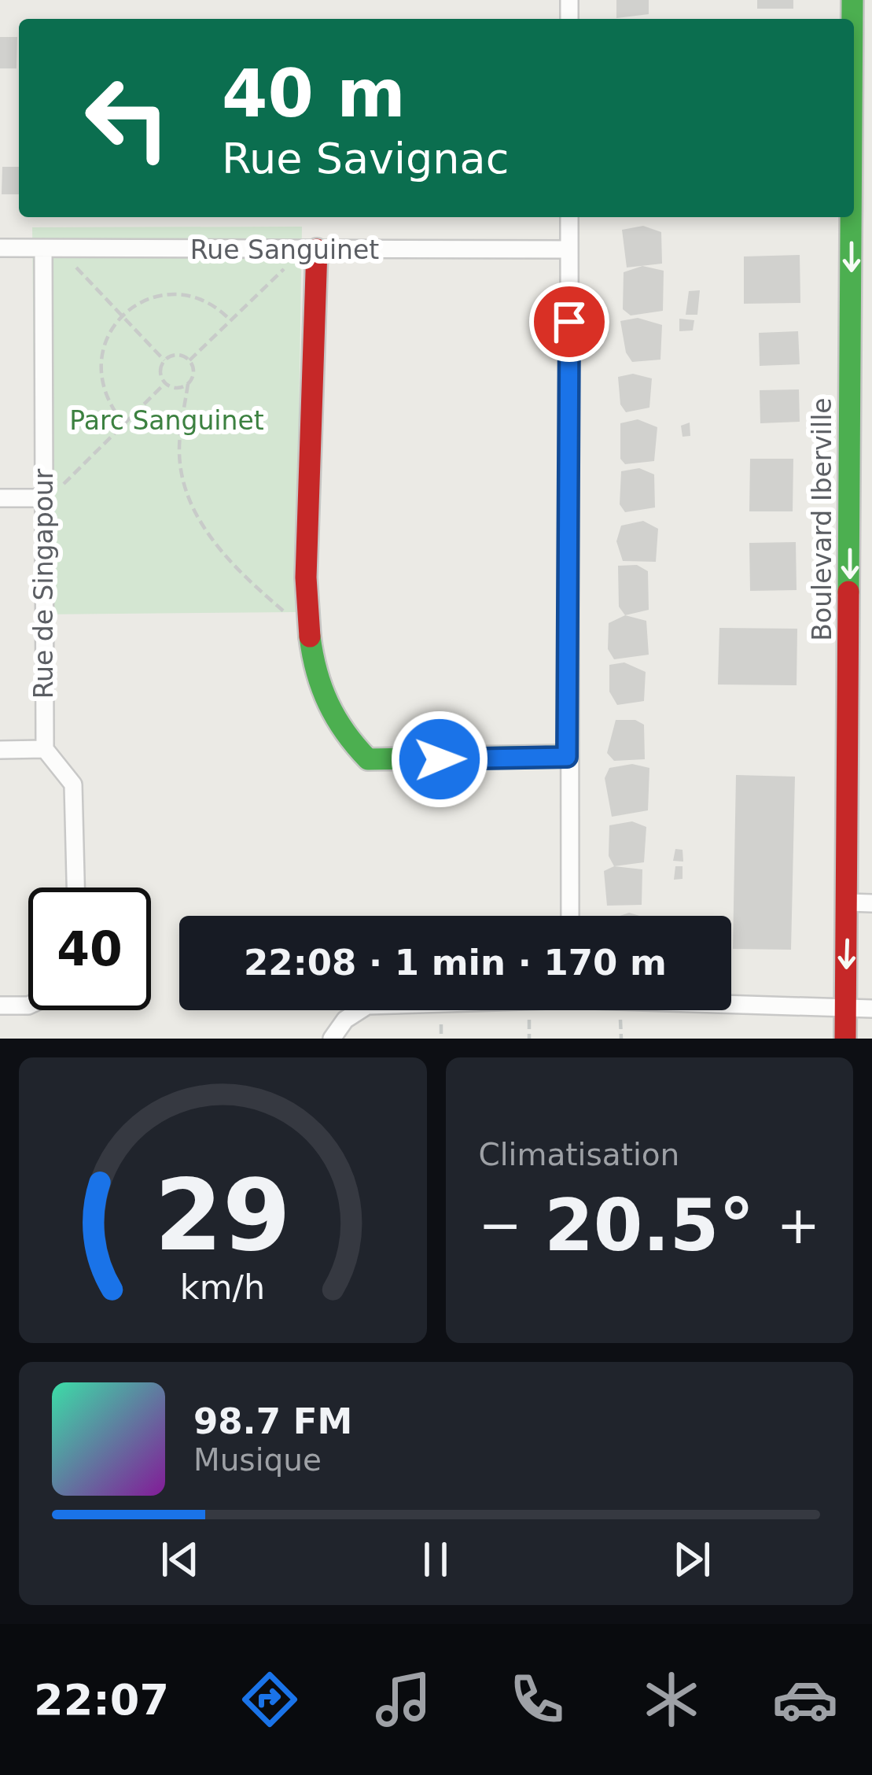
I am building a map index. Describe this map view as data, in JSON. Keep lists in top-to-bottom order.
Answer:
{
  "streets": {
    "street": ["Rue Sanguinet", "Boulevard Iberville", "Rue de Singapour"]
  },
  "crossings": [
    ["Rue Sanguinet", "Rue de Singapour"]
  ],
  "one_way": ["Boulevard Iberville"],
  "parks": ["Parc Sanguinet"],
  "page": {
    "turn": ["40 m", "Rue Savignac"],
    "limit": "40",
    "trip": "22:08 · 1 min · 170 m",
    "tile": "Climatisation",
    "heat": ["−", "20.5°", "+"],
    "song": ["98.7 FM", "Musique"],
    "tabs": "22:07",
    "gauge": ["29", "km/h"]
  }
}
